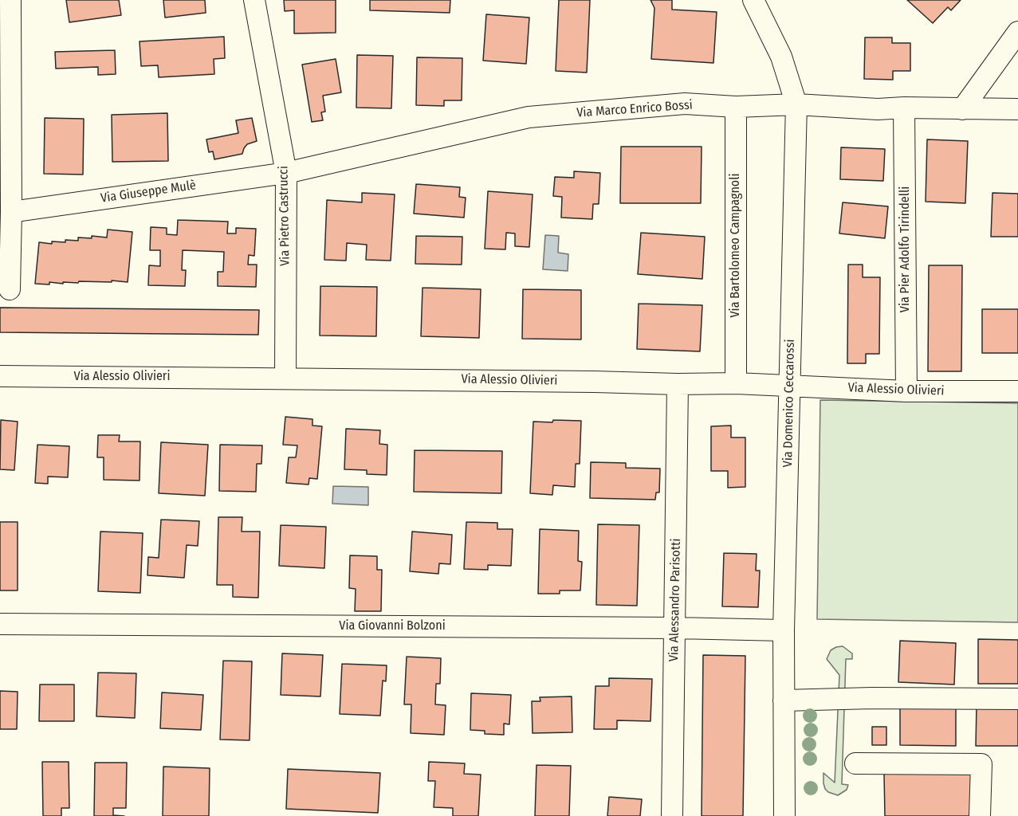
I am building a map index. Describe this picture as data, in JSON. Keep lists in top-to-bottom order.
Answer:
{
  "streets": {
    "street": [
      "Via Marco Enrico Bossi",
      "Via Giuseppe Mulè",
      "Via Pietro Castrucci",
      "Via Bartolomeo Campagnoli",
      "Via Pier Adolfo Tirindelli",
      "Via Alessio Olivieri",
      "Via Domenico Ceccarossi",
      "Via Alessandro Parisotti",
      "Via Giovanni Bolzoni"
    ]
  },
  "crossings": [
    ["Via Marco Enrico Bossi", "Via Giuseppe Mulè"],
    ["Via Marco Enrico Bossi", "Via Pietro Castrucci"],
    ["Via Marco Enrico Bossi", "Via Bartolomeo Campagnoli"],
    ["Via Marco Enrico Bossi", "Via Pier Adolfo Tirindelli"],
    ["Via Marco Enrico Bossi", "Via Domenico Ceccarossi"],
    ["Via Giuseppe Mulè", "Via Pietro Castrucci"],
    ["Via Pietro Castrucci", "Via Alessio Olivieri"],
    ["Via Bartolomeo Campagnoli", "Via Alessio Olivieri"],
    ["Via Pier Adolfo Tirindelli", "Via Alessio Olivieri"],
    ["Via Alessio Olivieri", "Via Domenico Ceccarossi"],
    ["Via Alessio Olivieri", "Via Alessandro Parisotti"],
    ["Via Domenico Ceccarossi", "Via Giovanni Bolzoni"],
    ["Via Alessandro Parisotti", "Via Giovanni Bolzoni"]
  ]
}
